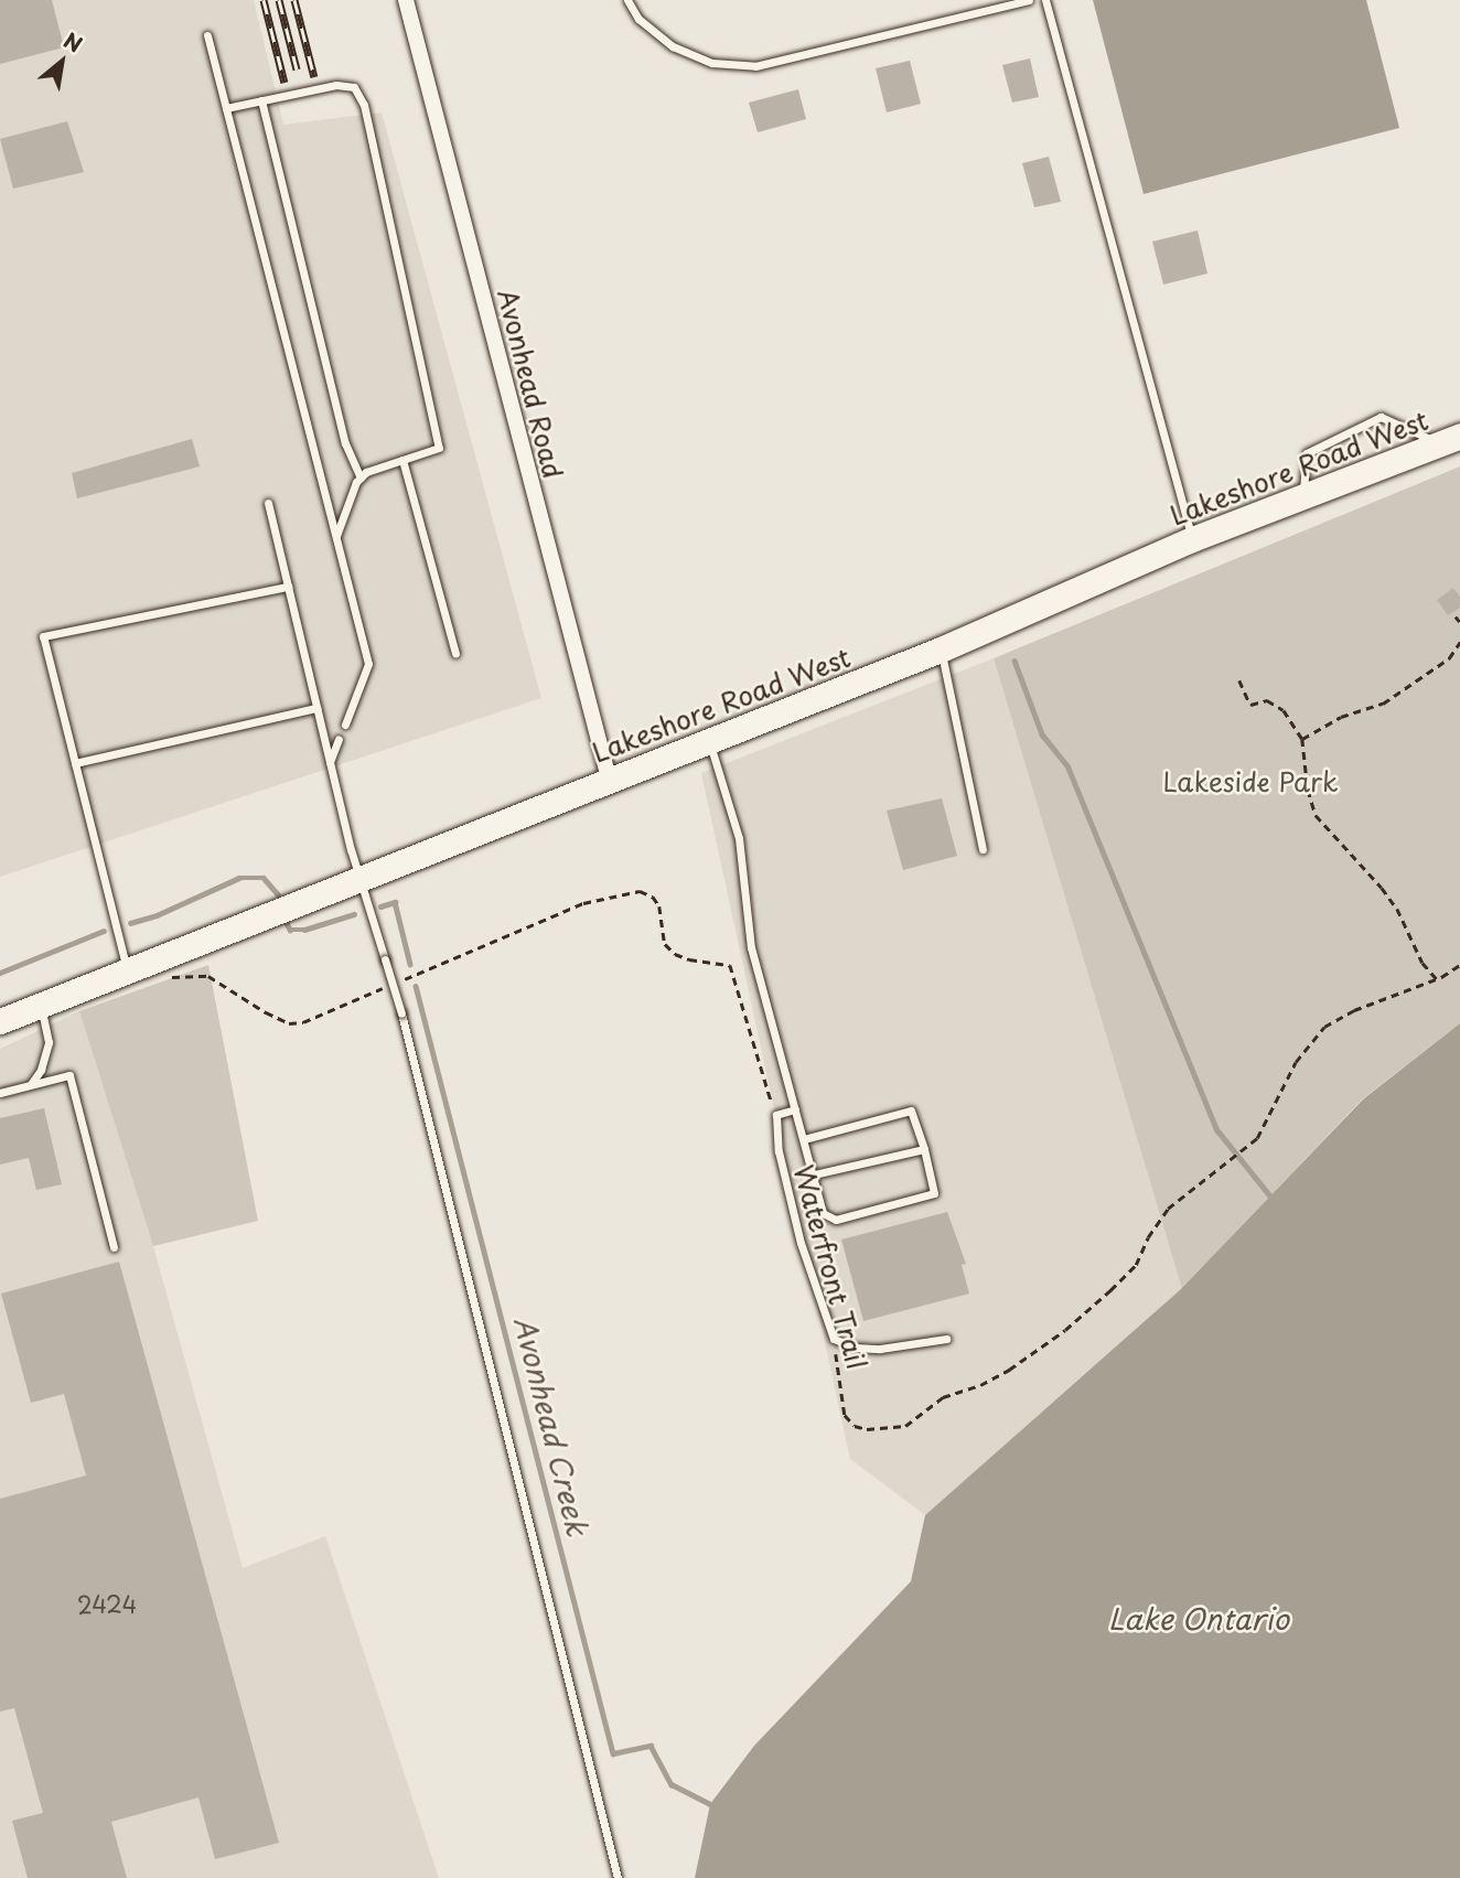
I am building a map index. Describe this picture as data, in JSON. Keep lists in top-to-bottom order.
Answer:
{
  "streets": {
    "main road": ["Lakeshore Road West"],
    "street": ["Avonhead Road"],
    "lane": ["Waterfront Trail"]
  },
  "crossings": [
    ["Avonhead Road", "Lakeshore Road West"]
  ],
  "water": ["Avonhead Creek", "Lake Ontario"],
  "parks": ["Lakeside Park"],
  "house_numbers": ["2424"],
  "north": "top right"
}
